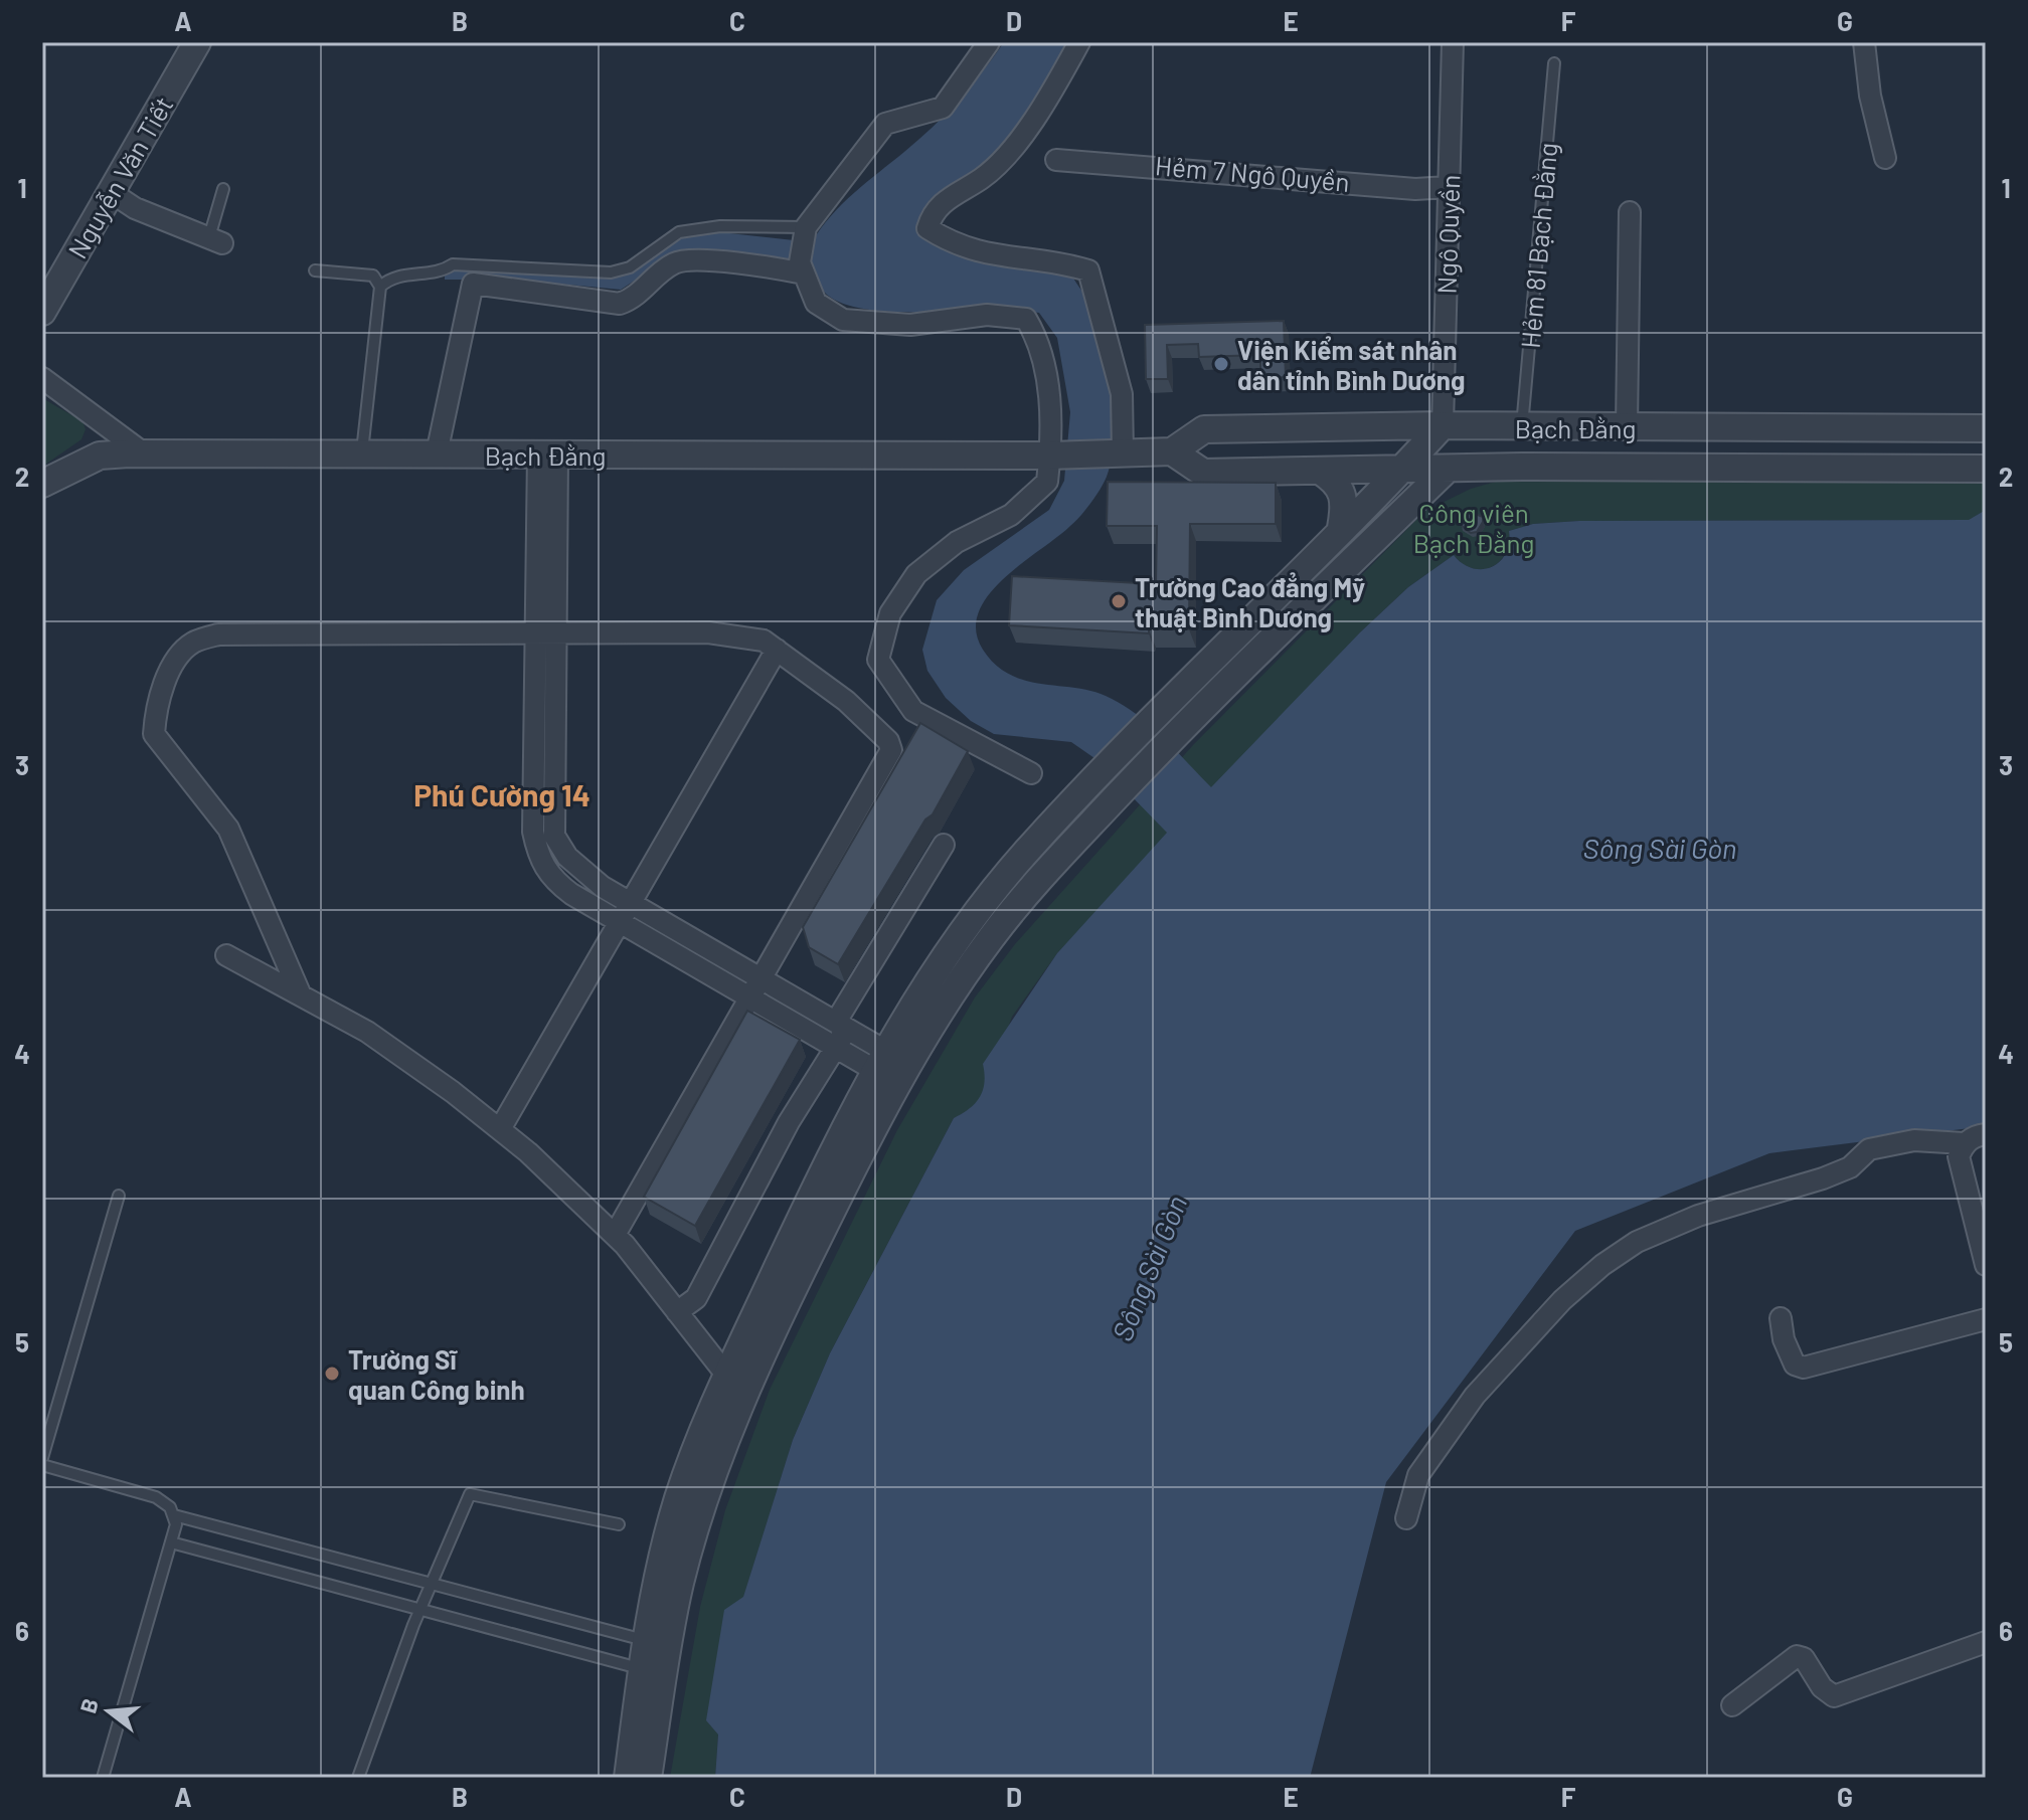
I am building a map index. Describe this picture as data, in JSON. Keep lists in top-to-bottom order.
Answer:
{
  "streets": {
    "street": [
      "Hẻm 7 Ngô Quyền",
      "Nguyễn Văn Tiết",
      "Ngô Quyền",
      "Bạch Đằng"
    ],
    "lane": ["Hẻm 81 Bạch Đằng"]
  },
  "crossings": [
    ["Hẻm 7 Ngô Quyền", "Ngô Quyền"],
    ["Ngô Quyền", "Bạch Đằng"],
    ["Hẻm 81 Bạch Đằng", "Bạch Đằng"]
  ],
  "districts": ["Phú Cường 14"],
  "water": ["Sông Sài Gòn"],
  "parks": ["Công viên Bạch Đằng"],
  "places": ["Viện Kiểm sát nhân dân tỉnh Bình Dương", "Trường Cao đẳng Mỹ thuật Bình Dương", "Trường Sĩ quan Công binh"],
  "north": "left",
  "grid": {
    "columns": [
      "A",
      "B",
      "C",
      "D",
      "E",
      "F",
      "G"
    ],
    "rows": [
      "1",
      "2",
      "3",
      "4",
      "5",
      "6"
    ]
  }
}
